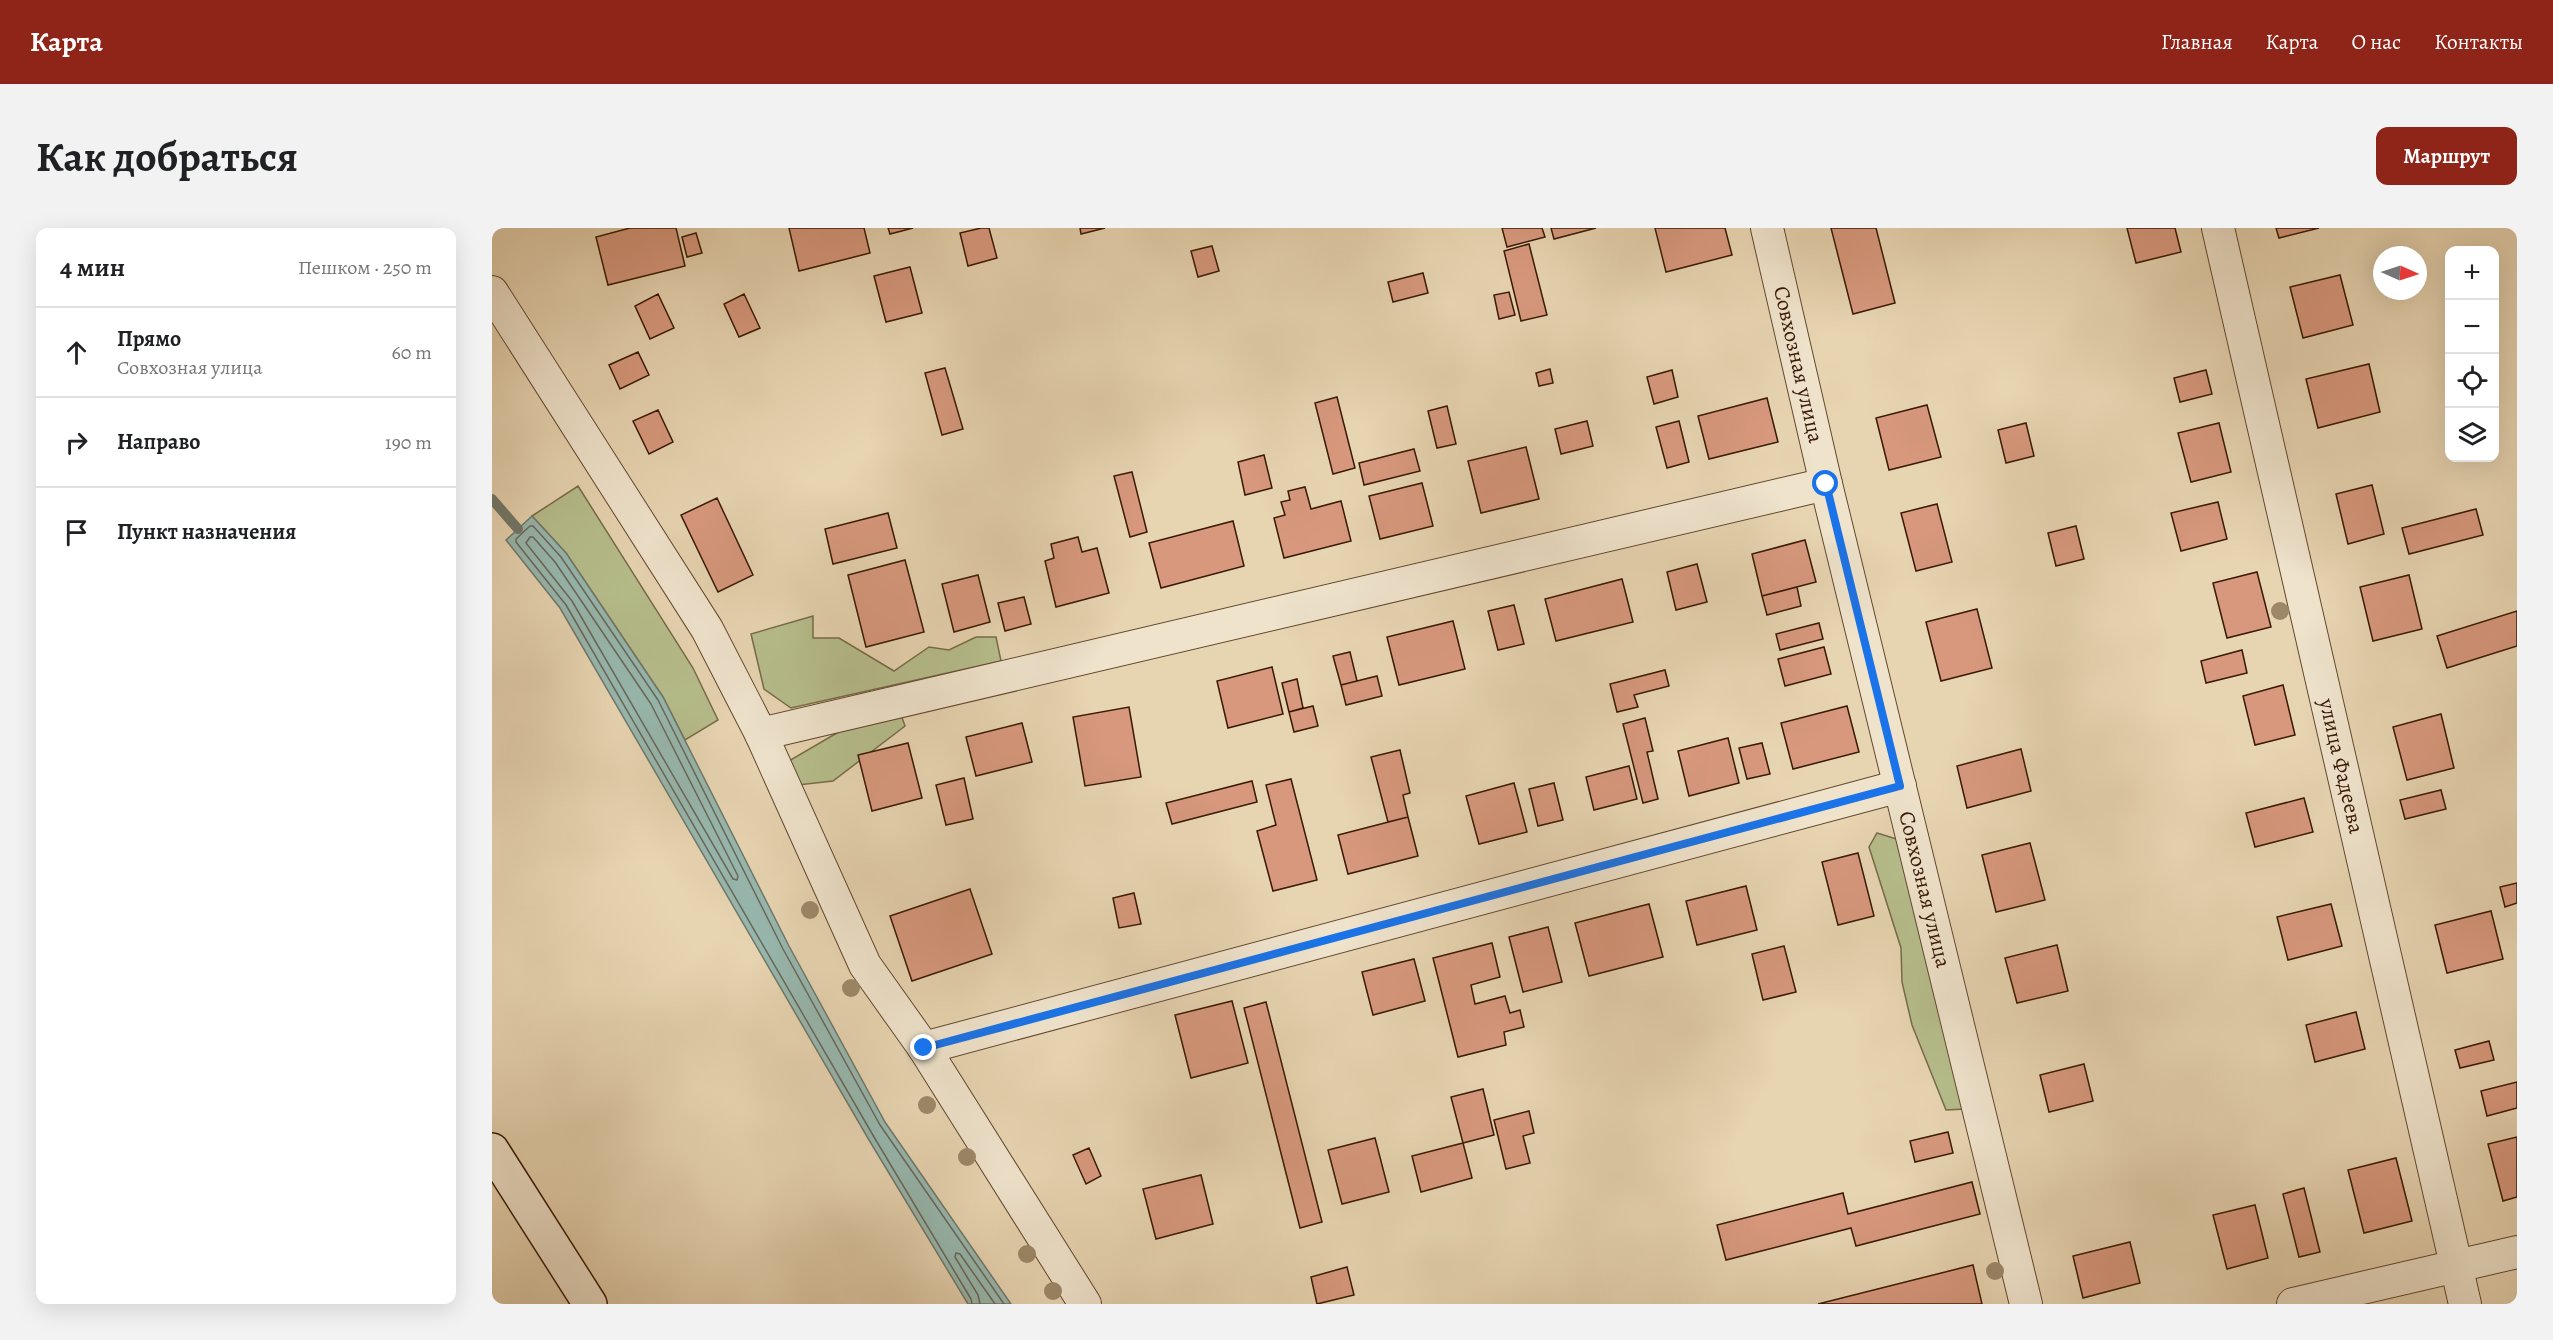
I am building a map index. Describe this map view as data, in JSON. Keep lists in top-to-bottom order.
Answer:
{
  "streets": {
    "street": ["Совхозная улица", "улица Фадеева"]
  },
  "north": "right",
  "page": {
    "header": "Карта",
    "nav": [
      "Главная",
      "Карта",
      "О нас",
      "Контакты"
    ],
    "buttons": "Маршрут",
    "title": "Как добраться",
    "heading": ["4 мин", "Пешком · 250 m"],
    "map_buttons": ["+", "−"],
    "list": [
      ["Прямо", "Совхозная улица", "60 m"],
      ["Направо", "190 m"],
      "Пункт назначения"
    ]
  }
}
